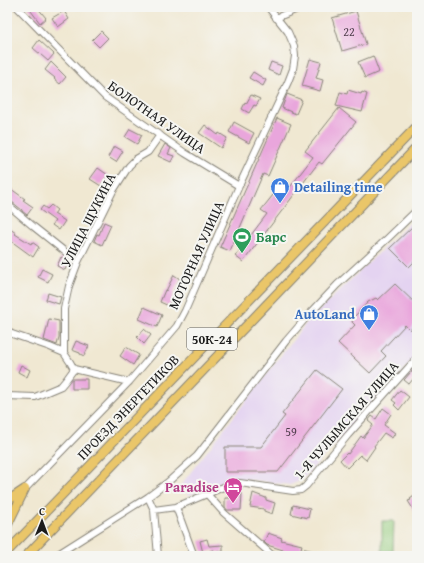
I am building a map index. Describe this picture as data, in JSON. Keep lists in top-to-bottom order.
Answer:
{
  "streets": {
    "main road": ["50К-24", "ПРОЕЗД ЭНЕРГЕТИКОВ"],
    "street": [
      "БОЛОТНАЯ УЛИЦА",
      "УЛИЦА ЩУКИНА",
      "МОТОРНАЯ УЛИЦА",
      "1-Я ЧУЛЫМСКАЯ УЛИЦА"
    ]
  },
  "crossings": [
    ["БОЛОТНАЯ УЛИЦА", "УЛИЦА ЩУКИНА"],
    ["БОЛОТНАЯ УЛИЦА", "МОТОРНАЯ УЛИЦА"]
  ],
  "places": {
    "shop": ["Detailing time", "AutoLand"],
    "sports": ["Барс"],
    "hotel": ["Paradise"]
  },
  "house_numbers": ["22", "59"],
  "north": "top"
}
